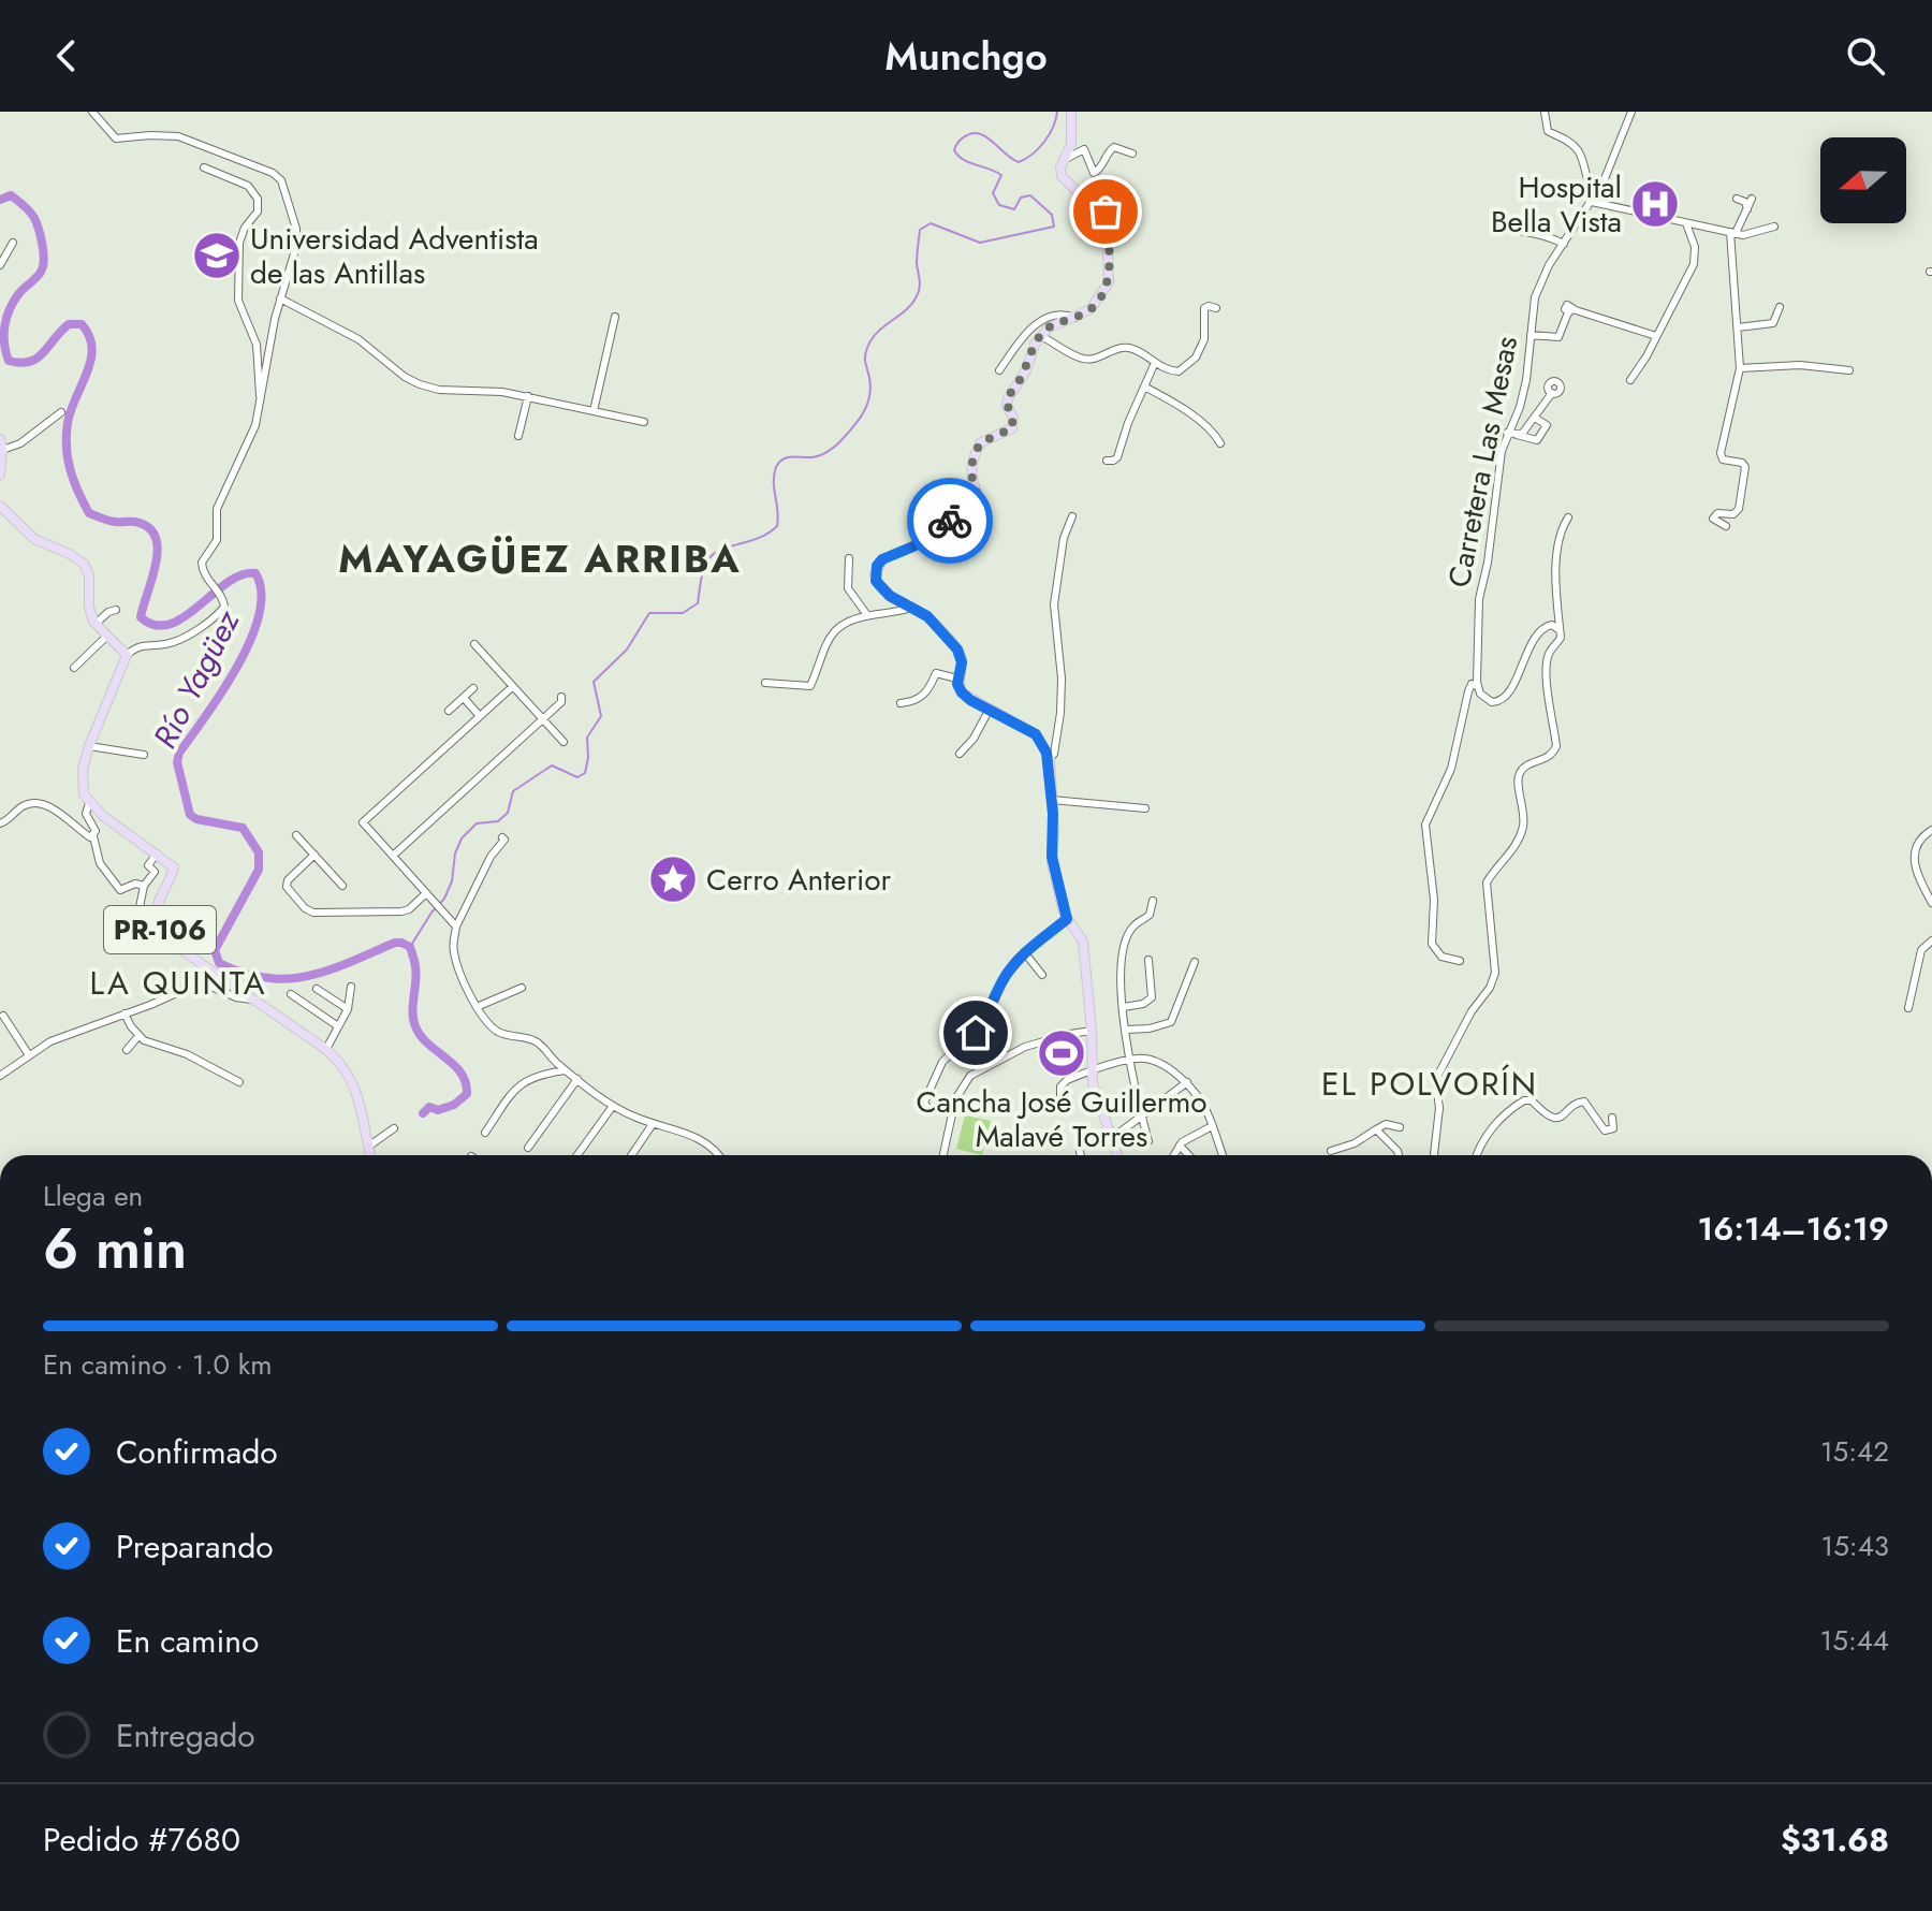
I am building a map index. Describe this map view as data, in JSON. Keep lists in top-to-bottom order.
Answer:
{
  "streets": {
    "main road": ["PR-106"],
    "street": ["Carretera Las Mesas"]
  },
  "districts": ["MAYAGÜEZ ARRIBA", "LA QUINTA", "EL POLVORÍN"],
  "water": ["Río Yagüez"],
  "places": {
    "hospital": ["Hospital Bella Vista"],
    "school or university": ["Universidad Adventista de las Antillas"],
    "place": ["Cerro Anterior"],
    "sports": ["Cancha José Guillermo Malavé Torres"]
  },
  "north": "left",
  "page": {
    "header": "Munchgo",
    "heading": ["6 min", "Llega en", "16:14–16:19"],
    "panel": ["Pedido #7680", "$31.68"],
    "bar": "En camino · 1.0 km",
    "list": [
      ["Confirmado", "15:42"],
      ["Preparando", "15:43"],
      ["En camino", "15:44"],
      "Entregado"
    ]
  }
}
